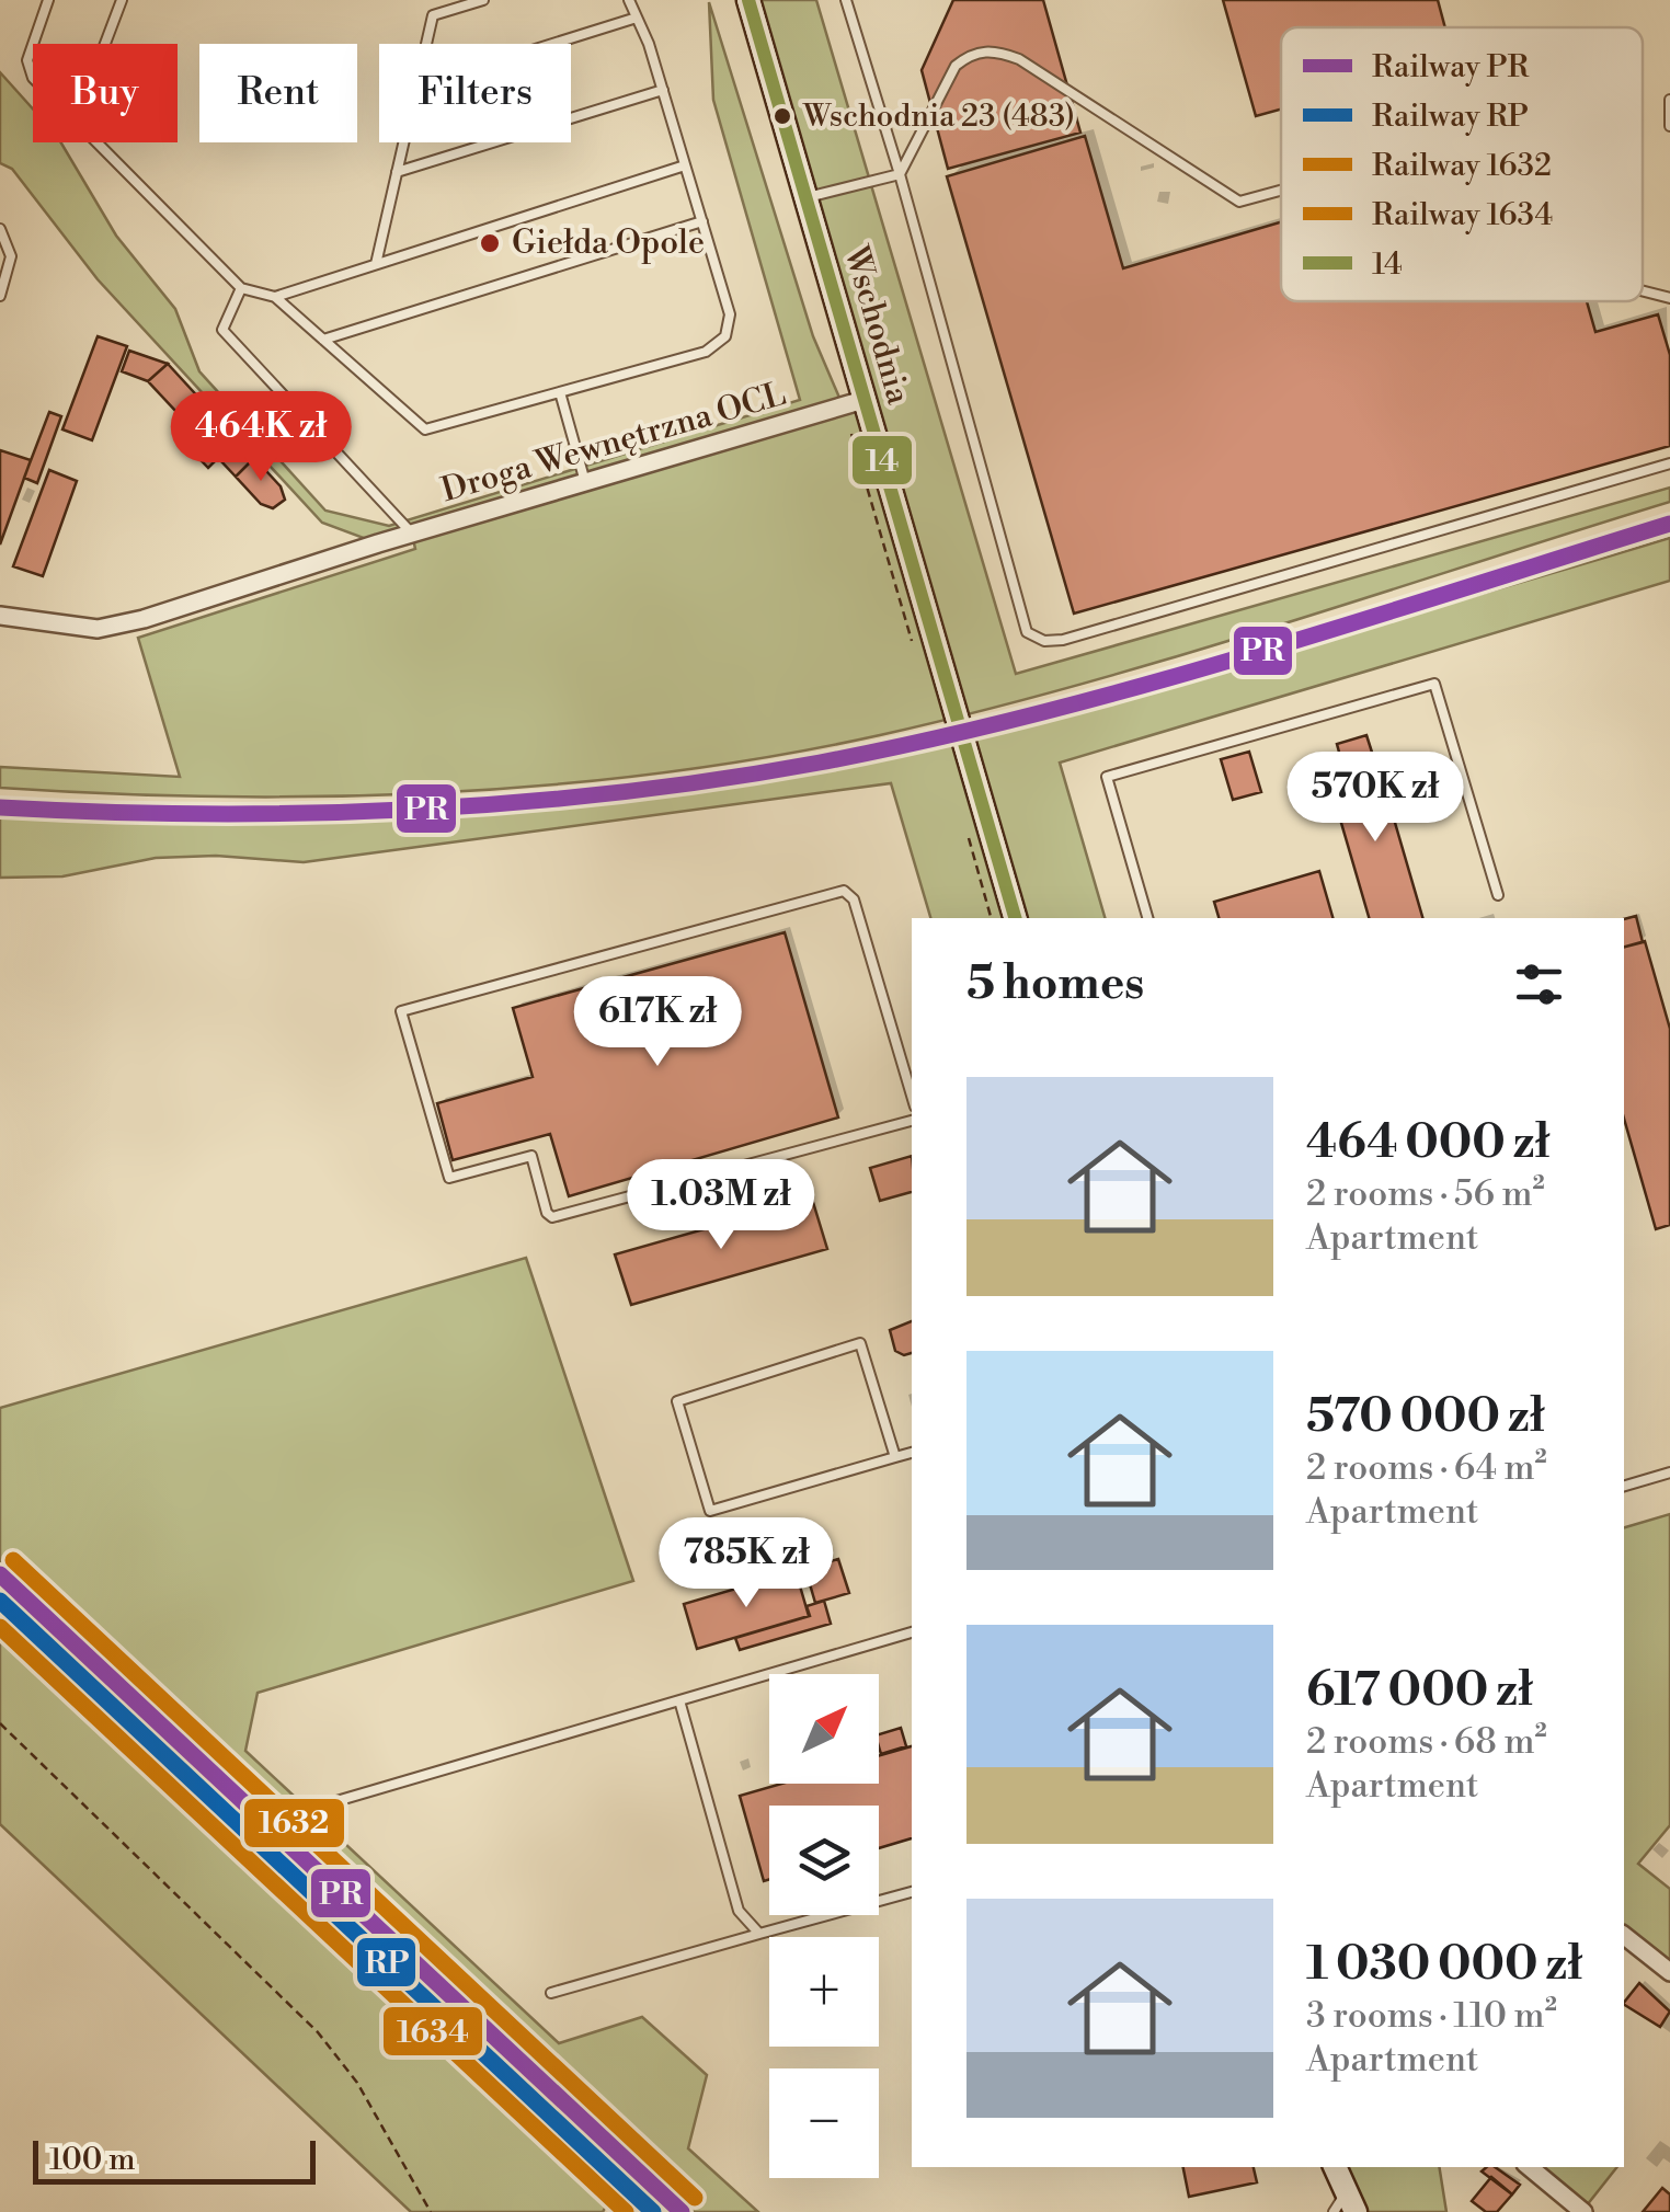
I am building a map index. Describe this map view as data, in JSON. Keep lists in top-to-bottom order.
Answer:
{
  "streets": {
    "street": ["Wschodnia", "Droga Wewnętrzna OCL"]
  },
  "crossings": [
    ["Wschodnia", "Droga Wewnętrzna OCL"]
  ],
  "places": ["Wschodnia 23 (483)", "Giełda Opole"],
  "lines": [
    "transit line 14",
    "rail line PR",
    "rail line 1632",
    "rail line RP",
    "rail line 1634"
  ],
  "legend": [
    "Railway PR",
    "Railway RP",
    "Railway 1632",
    "Railway 1634",
    "14"
  ],
  "scale_bar": "100 m",
  "north": "top right",
  "page": {
    "chip": ["Buy", "Rent", "Filters"],
    "price": [
      "464K zł",
      "570K zł",
      "617K zł",
      "1.03M zł",
      "785K zł"
    ],
    "heading": "5 homes",
    "list": [
      {
        "name": "464 000 zł",
        "note": "2 rooms · 56 m² · Apartment"
      },
      {
        "name": "570 000 zł",
        "note": "2 rooms · 64 m² · Apartment"
      },
      {
        "name": "617 000 zł",
        "note": "2 rooms · 68 m² · Apartment"
      },
      {
        "name": "1 030 000 zł",
        "note": "3 rooms · 110 m² · Apartment"
      }
    ],
    "map_buttons": ["+", "−"],
    "scale": "100 m"
  }
}
